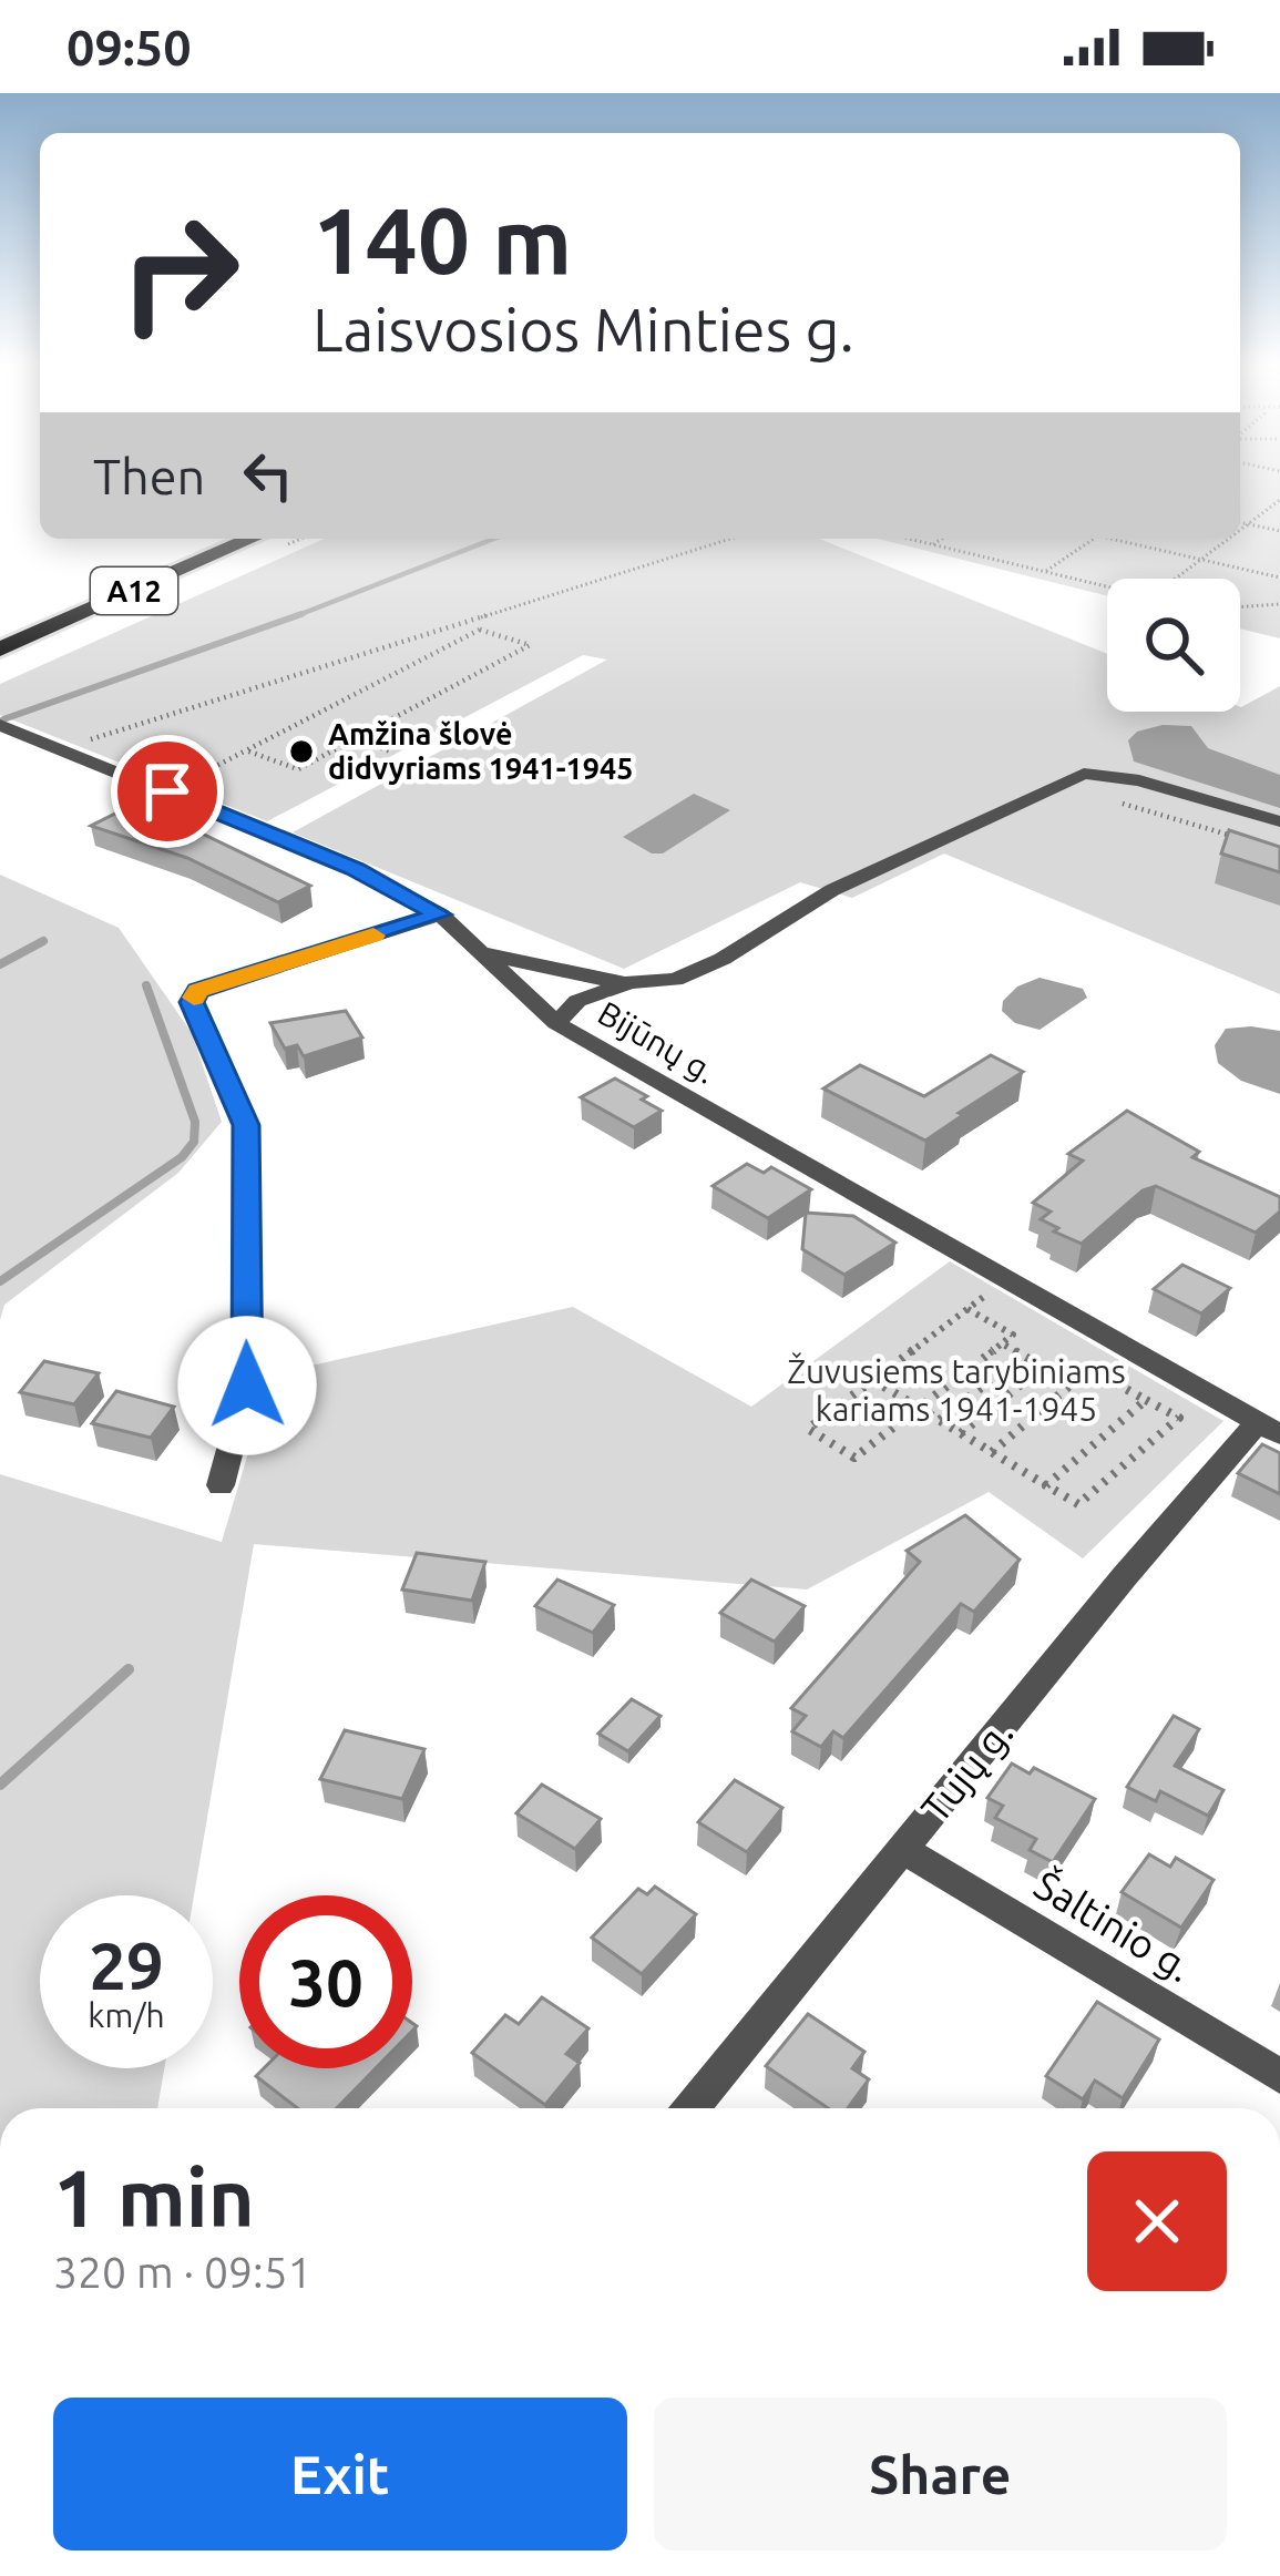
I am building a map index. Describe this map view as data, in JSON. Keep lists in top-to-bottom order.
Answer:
{
  "streets": {
    "highway": ["A12"],
    "street": ["Bijūnų g.", "Tujų g.", "Šaltinio g."]
  },
  "crossings": [
    ["Bijūnų g.", "Tujų g."],
    ["Tujų g.", "Šaltinio g."]
  ],
  "parks": ["Žuvusiems tarybiniams kariams 1941-1945"],
  "places": ["Amžina šlovė didvyriams 1941-1945"],
  "page": {
    "status": "09:50",
    "turn": ["140 m", "Laisvosios Minties g."],
    "then": "Then",
    "speed": "29 km/h",
    "limit": "30",
    "heading": ["1 min", "320 m · 09:51"],
    "buttons": ["Exit", "Share"]
  }
}
